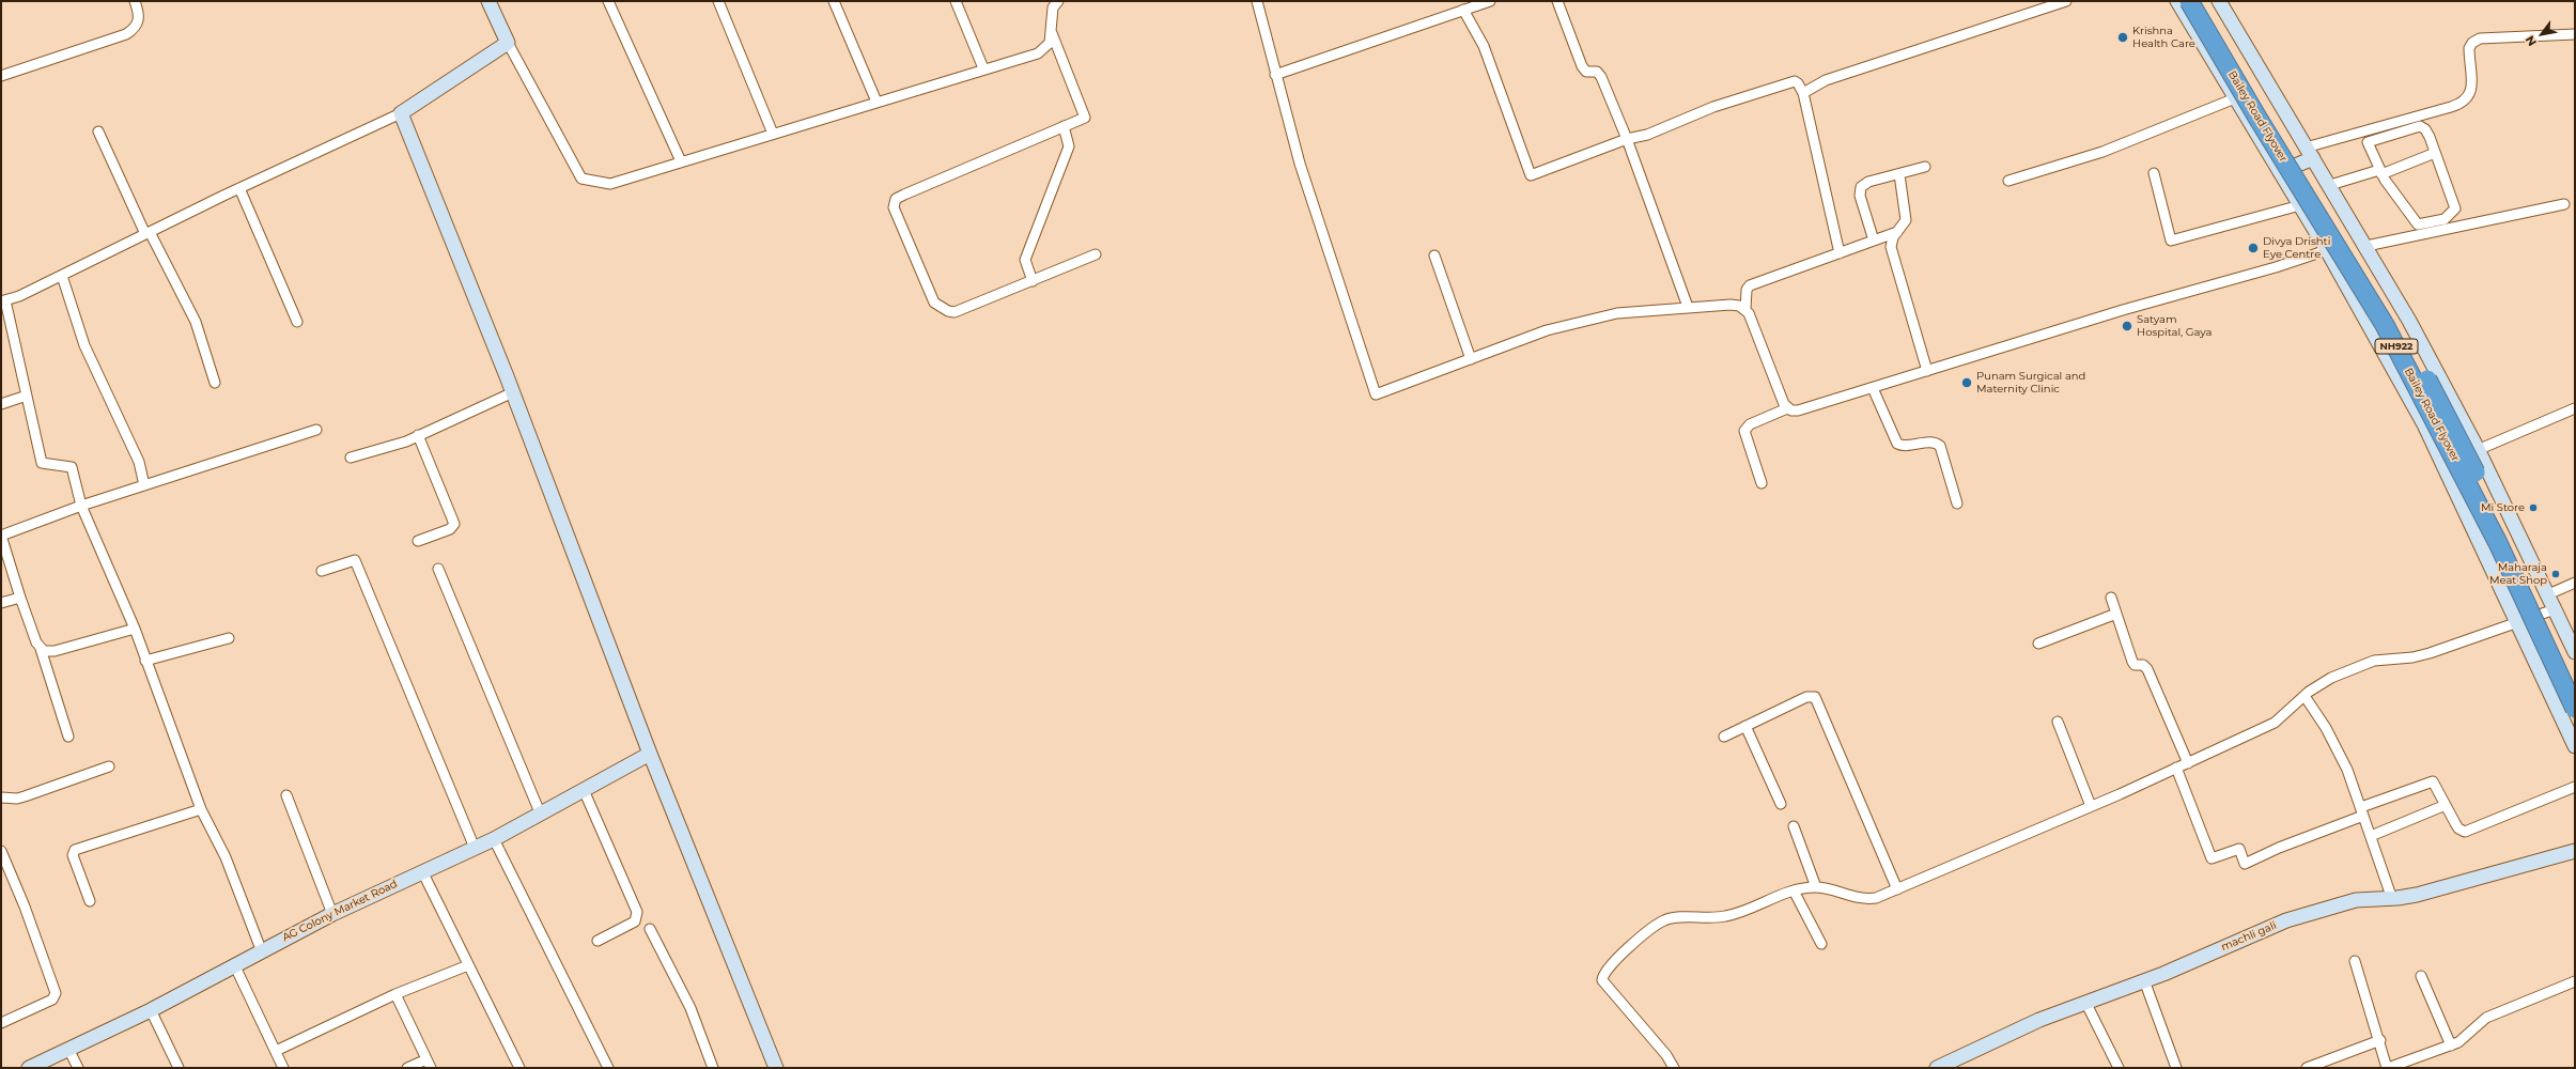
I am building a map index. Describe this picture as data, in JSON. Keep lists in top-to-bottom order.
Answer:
{
  "streets": {
    "highway": ["Bailey Road Flyover", "NH922"],
    "street": ["AG Colony Market Road", "machli gali"]
  },
  "places": [
    "Krishna Health Care",
    "Divya Drishti Eye Centre",
    "Satyam Hospital, Gaya",
    "Punam Surgical and Maternity Clinic",
    "Mi Store",
    "Maharaja Meat Shop"
  ],
  "north": "bottom left"
}
